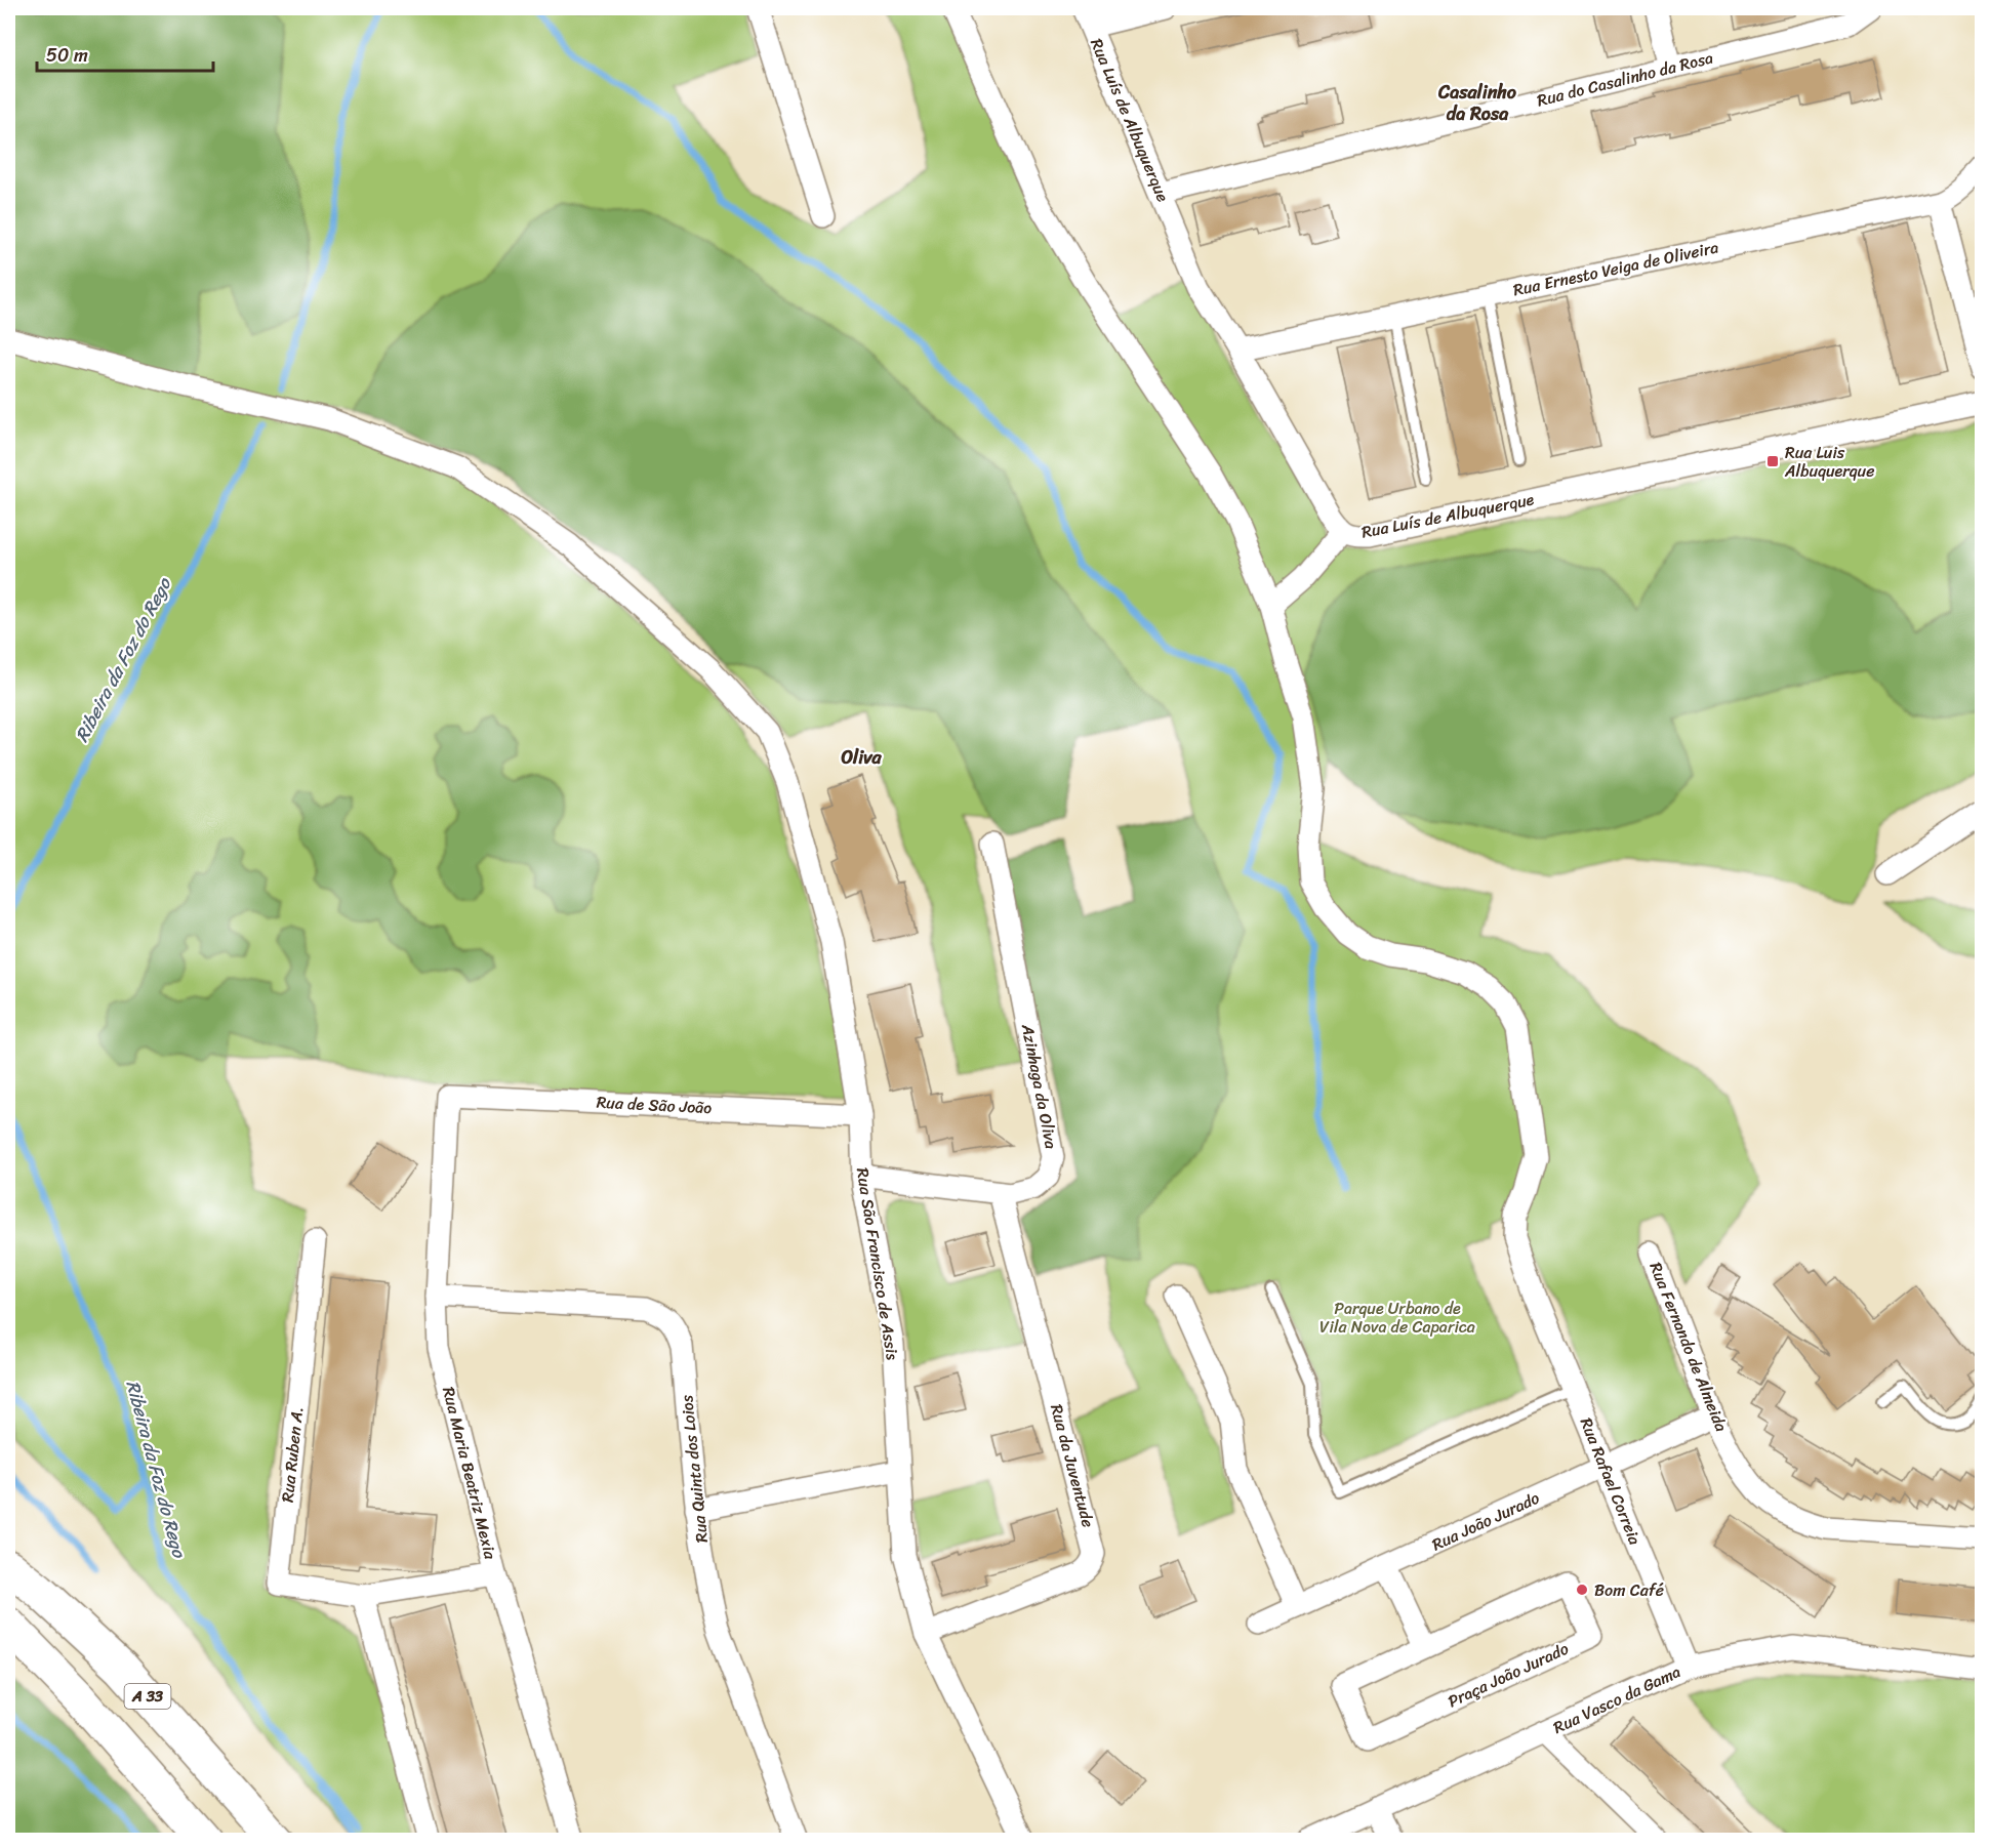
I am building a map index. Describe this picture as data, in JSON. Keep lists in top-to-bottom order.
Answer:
{
  "streets": {
    "highway": ["A 33"],
    "street": [
      "Rua do Casalinho da Rosa",
      "Rua Luís de Albuquerque",
      "Rua Ernesto Veiga de Oliveira",
      "Azinhaga da Oliva",
      "Rua de São João",
      "Rua São Francisco de Assis",
      "Rua Fernando de Almeida",
      "Rua Ruben A.",
      "Rua da Juventude",
      "Rua Quinta dos Loios",
      "Rua Maria Beatriz Mexia",
      "Rua Rafael Correia",
      "Rua João Jurado",
      "Praça João Jurado",
      "Rua Vasco da Gama"
    ]
  },
  "crossings": [
    ["Rua do Casalinho da Rosa", "Rua Luís de Albuquerque"],
    ["Rua Luís de Albuquerque", "Rua Ernesto Veiga de Oliveira"],
    ["Azinhaga da Oliva", "Rua São Francisco de Assis"],
    ["Azinhaga da Oliva", "Rua da Juventude"],
    ["Rua de São João", "Rua São Francisco de Assis"],
    ["Rua de São João", "Rua Maria Beatriz Mexia"],
    ["Rua São Francisco de Assis", "Rua da Juventude"],
    ["Rua Fernando de Almeida", "Rua João Jurado"],
    ["Rua Ruben A.", "Rua Maria Beatriz Mexia"],
    ["Rua Quinta dos Loios", "Rua Maria Beatriz Mexia"],
    ["Rua Rafael Correia", "Rua João Jurado"],
    ["Rua Rafael Correia", "Rua Vasco da Gama"]
  ],
  "districts": ["Casalinho da Rosa", "Oliva"],
  "water": ["Ribeira da Foz do Rego"],
  "parks": ["Parque Urbano de Vila Nova de Caparica"],
  "places": {
    "transit": ["Rua Luis Albuquerque"],
    "other": ["Bom Café"]
  },
  "scale_bar": "50 m"
}
